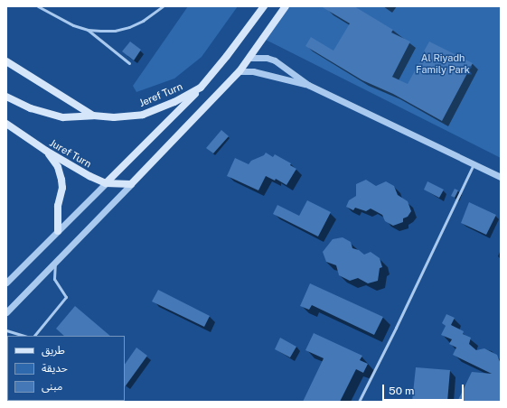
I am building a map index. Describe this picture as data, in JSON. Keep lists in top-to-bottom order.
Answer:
{
  "streets": {
    "main road": ["Jeref Turn", "Juref Turn"]
  },
  "parks": ["Al Riyadh Family Park"],
  "legend": ["طريق", "حديقة", "مبنى"],
  "scale_bar": "50 m"
}
